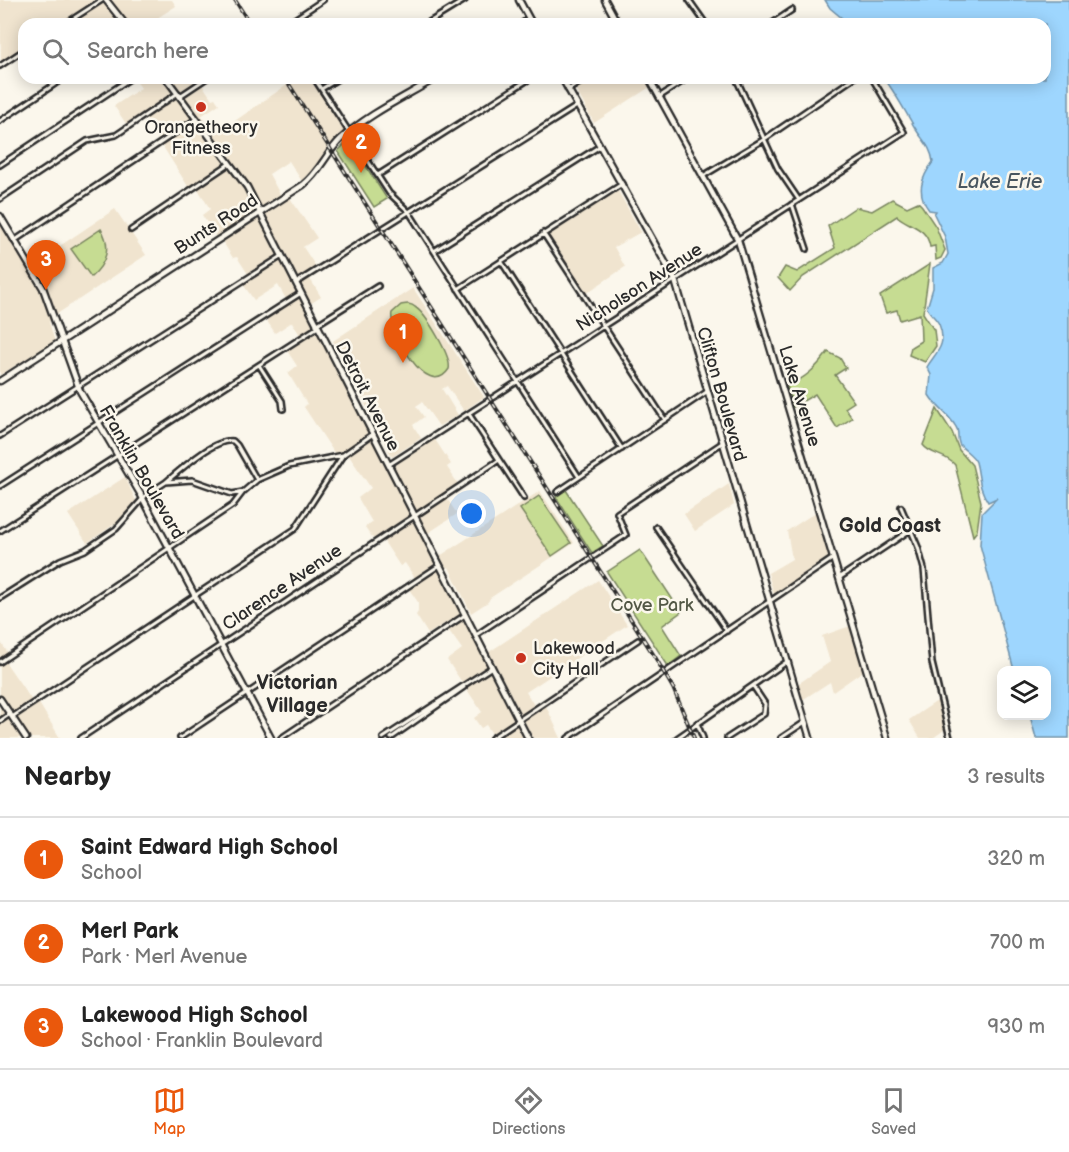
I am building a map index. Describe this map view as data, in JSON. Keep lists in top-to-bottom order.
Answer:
{
  "streets": {
    "street": [
      "Bunts Road",
      "Nicholson Avenue",
      "Clifton Boulevard",
      "Detroit Avenue",
      "Lake Avenue",
      "Franklin Boulevard",
      "Clarence Avenue"
    ]
  },
  "crossings": [
    ["Bunts Road", "Detroit Avenue"],
    ["Bunts Road", "Franklin Boulevard"],
    ["Nicholson Avenue", "Clifton Boulevard"],
    ["Nicholson Avenue", "Detroit Avenue"],
    ["Nicholson Avenue", "Lake Avenue"],
    ["Detroit Avenue", "Clarence Avenue"],
    ["Franklin Boulevard", "Clarence Avenue"]
  ],
  "districts": ["Gold Coast", "Victorian Village"],
  "water": ["Lake Erie"],
  "parks": ["Cove Park"],
  "places": ["Orangetheory Fitness", "Lakewood City Hall"],
  "page": {
    "search": "Search here",
    "pins": ["2", "3", "1"],
    "heading": ["Nearby", "3 results"],
    "list": [
      {
        "mark": "1",
        "name": "Saint Edward High School",
        "note": "School",
        "value": "320 m"
      },
      {
        "mark": "2",
        "name": "Merl Park",
        "note": "Park · Merl Avenue",
        "value": "700 m"
      },
      {
        "mark": "3",
        "name": "Lakewood High School",
        "note": "School · Franklin Boulevard",
        "value": "930 m"
      }
    ],
    "nav": ["Map", "Directions", "Saved"]
  }
}
